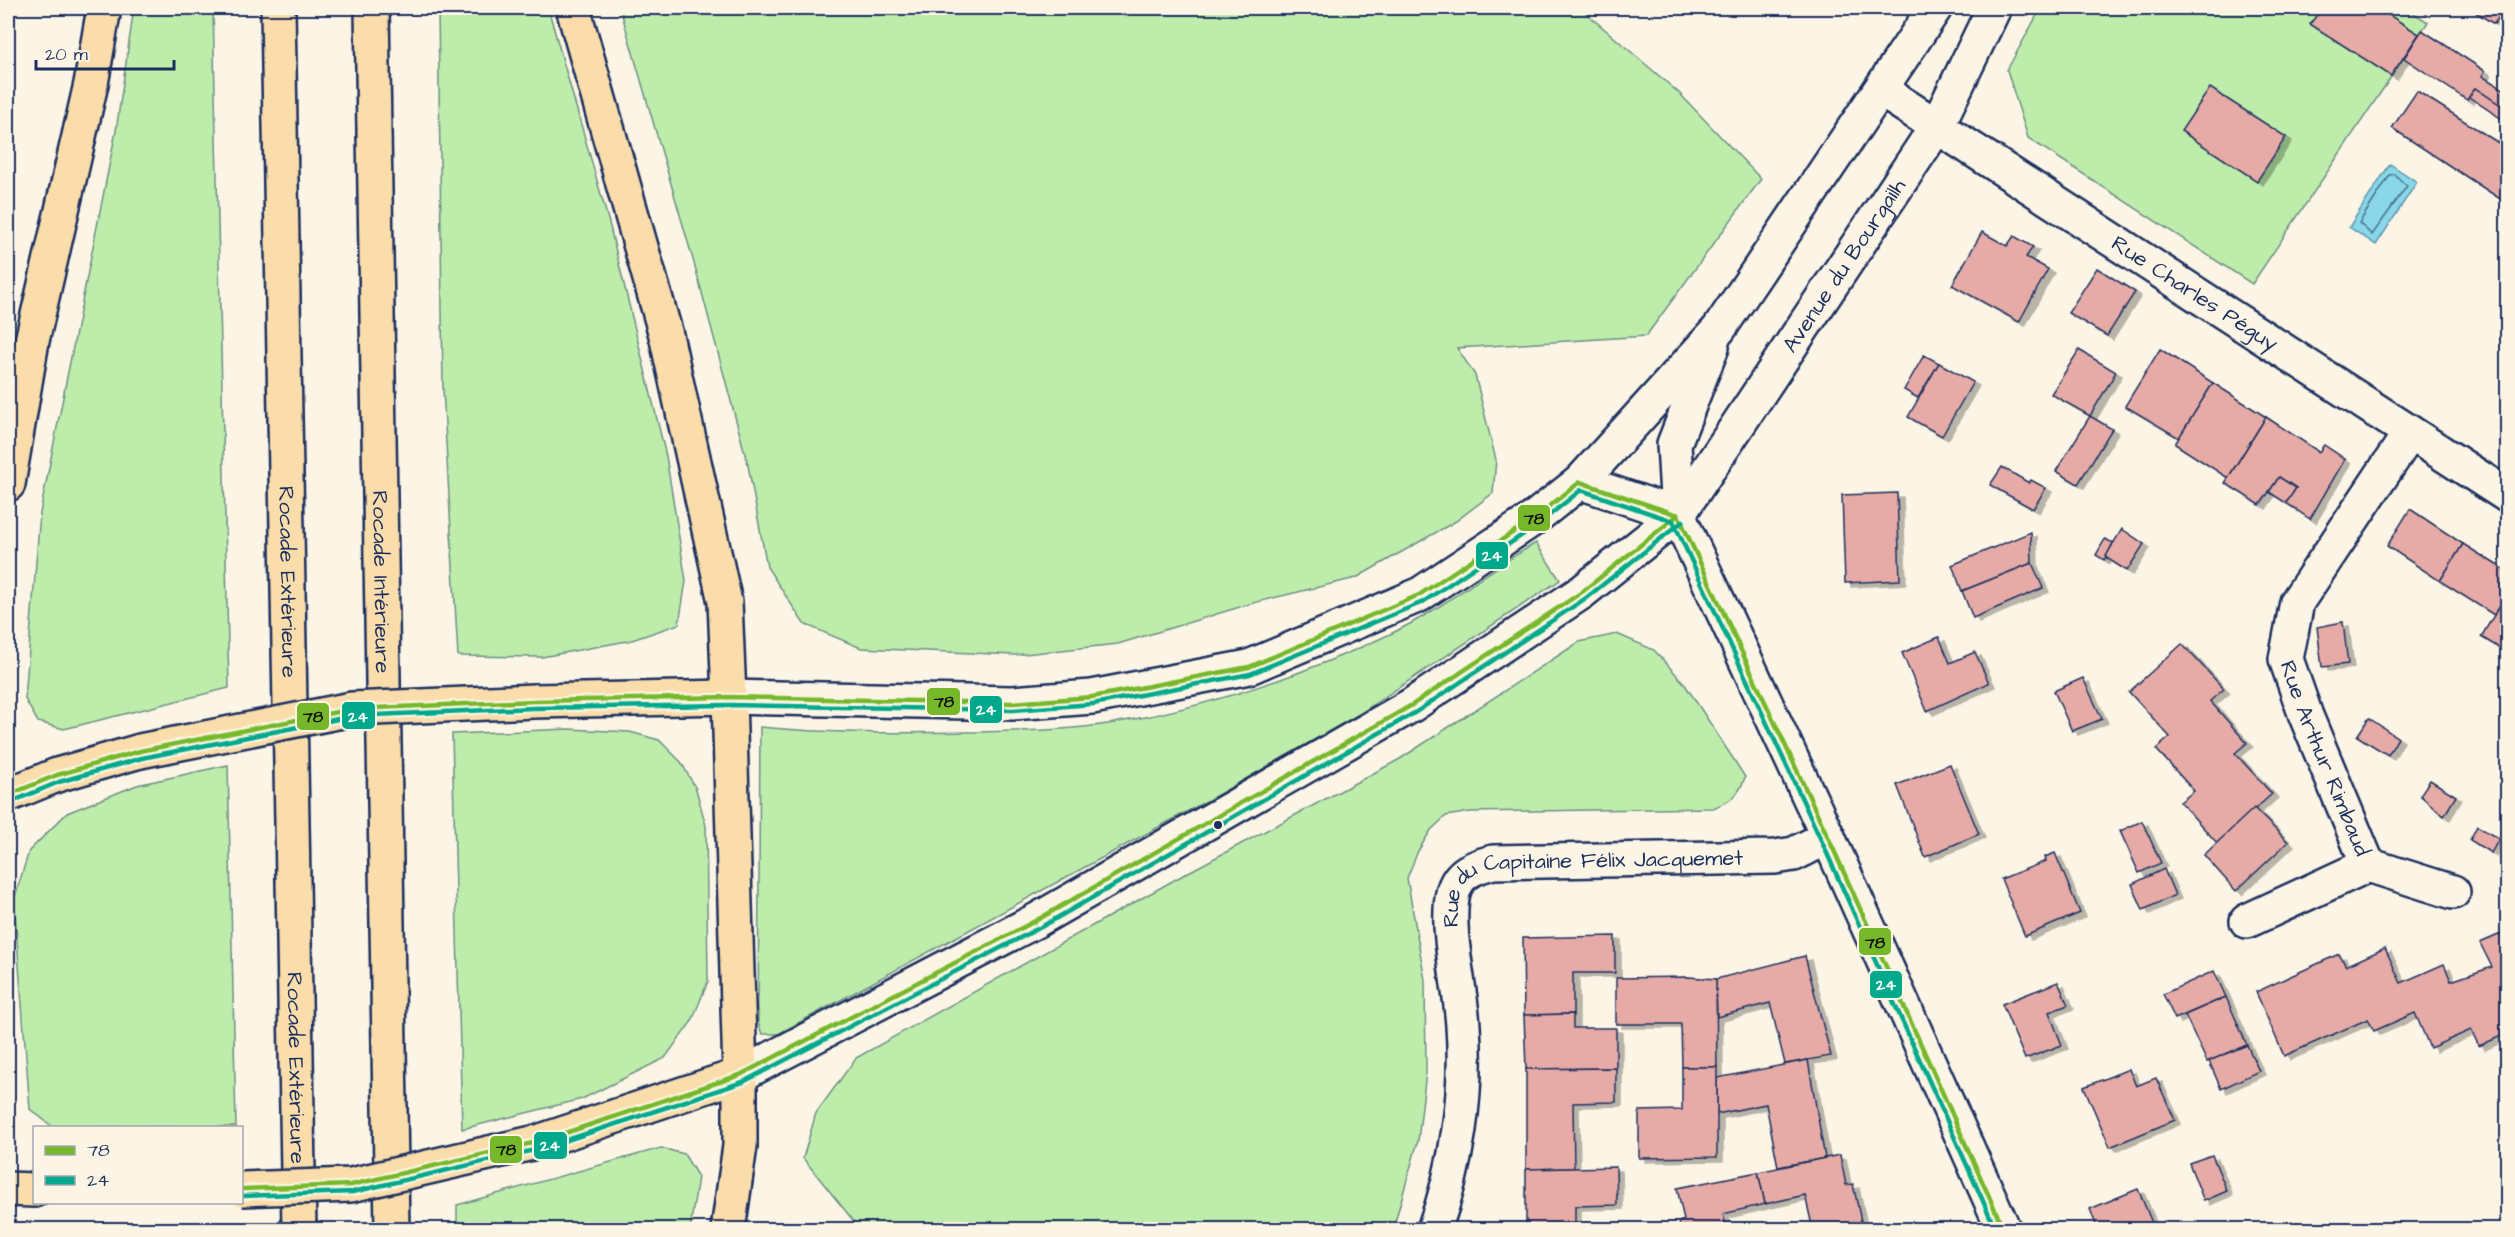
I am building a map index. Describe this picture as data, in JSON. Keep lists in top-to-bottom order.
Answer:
{
  "streets": {
    "main road": [
      "Avenue du Bourgailh",
      "Rue Charles Péguy",
      "Rocade Extérieure",
      "Rocade Intérieure",
      "Rue Arthur Rimbaud",
      "Rue du Capitaine Félix Jacquemet"
    ]
  },
  "crossings": [
    ["Avenue du Bourgailh", "Rue Charles Péguy"],
    ["Rue Charles Péguy", "Rue Arthur Rimbaud"]
  ],
  "lines": ["transit line 78", "transit line 24"],
  "legend": ["78", "24"],
  "scale_bar": "20 m"
}
